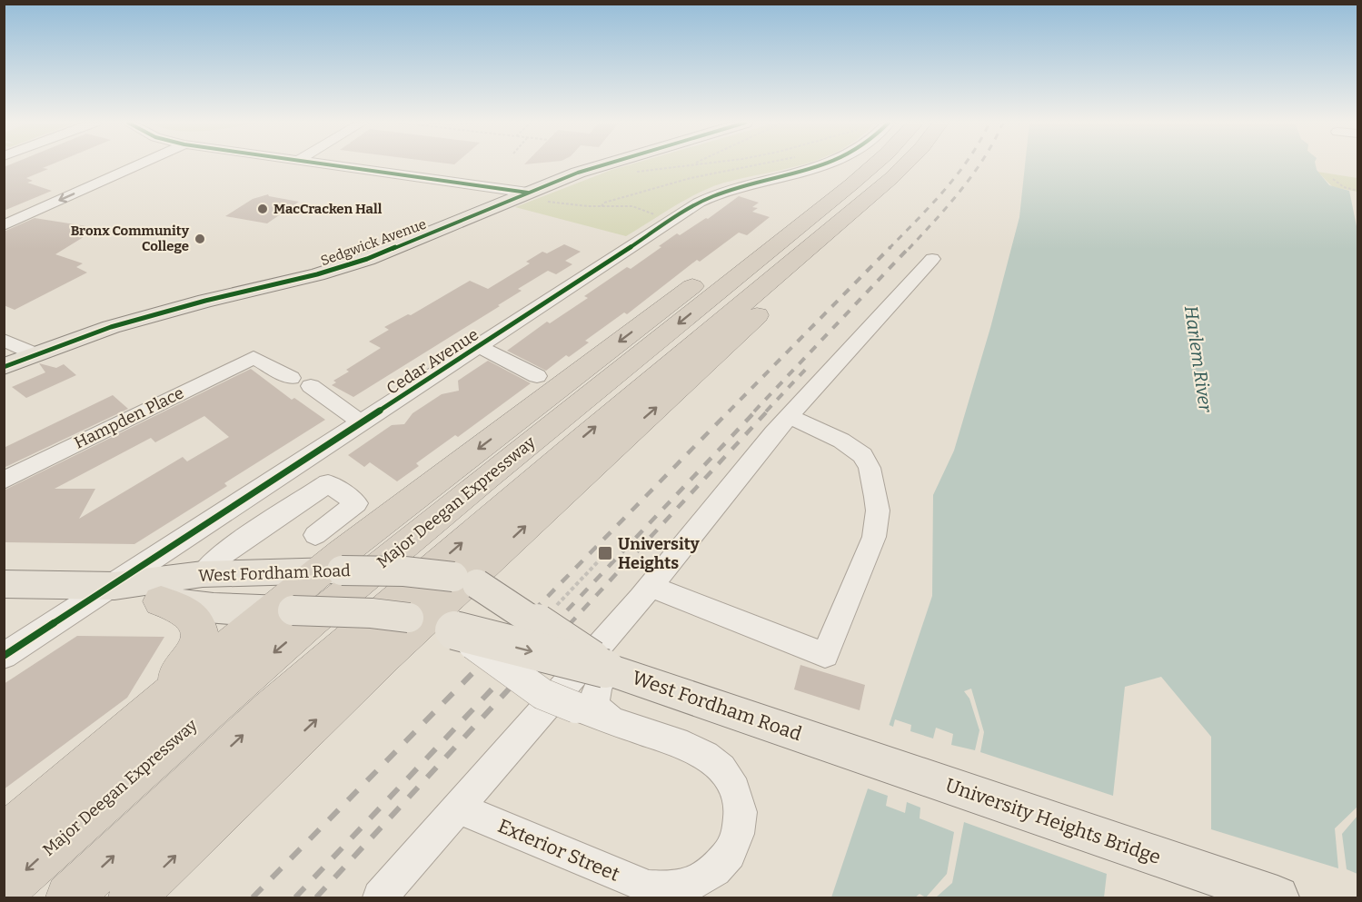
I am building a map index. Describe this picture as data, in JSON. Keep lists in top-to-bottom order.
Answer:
{
  "streets": {
    "highway": ["Major Deegan Expressway"],
    "main road": ["Sedgwick Avenue", "West Fordham Road", "University Heights Bridge"],
    "street": ["Cedar Avenue", "Hampden Place", "Exterior Street"]
  },
  "crossings": [
    ["Cedar Avenue", "West Fordham Road"],
    ["West Fordham Road", "University Heights Bridge"],
    ["West Fordham Road", "Exterior Street"]
  ],
  "water": ["Harlem River"],
  "places": {
    "other": ["MacCracken Hall", "Bronx Community College"],
    "transit": ["University Heights"]
  }
}
